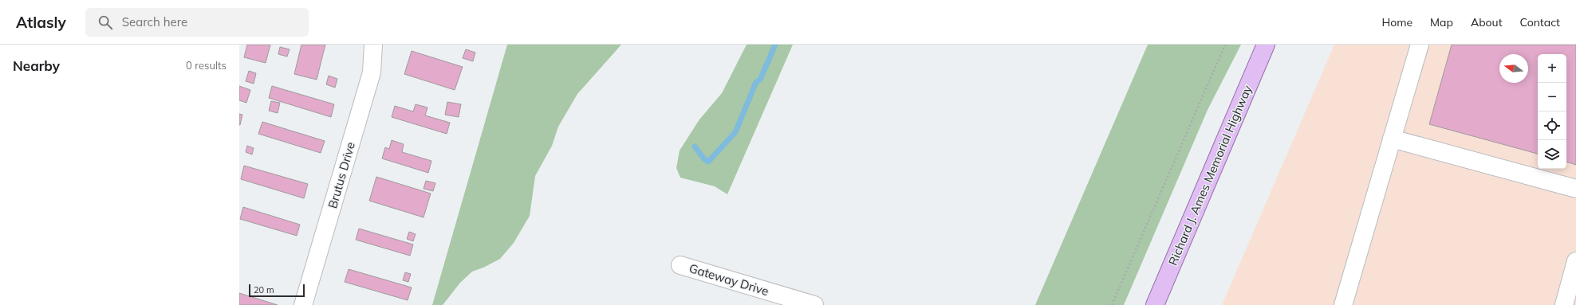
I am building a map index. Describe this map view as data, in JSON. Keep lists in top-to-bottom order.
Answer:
{
  "streets": {
    "main road": ["Richard J. Ames Memorial Highway"],
    "street": ["Brutus Drive", "Gateway Drive"]
  },
  "scale_bar": "20 m",
  "north": "left",
  "page": {
    "header": "Atlasly",
    "search": "Search here",
    "nav": [
      "Home",
      "Map",
      "About",
      "Contact"
    ],
    "heading": ["Nearby", "0 results"],
    "map_buttons": ["+", "−"],
    "scale": "20 m"
  }
}
